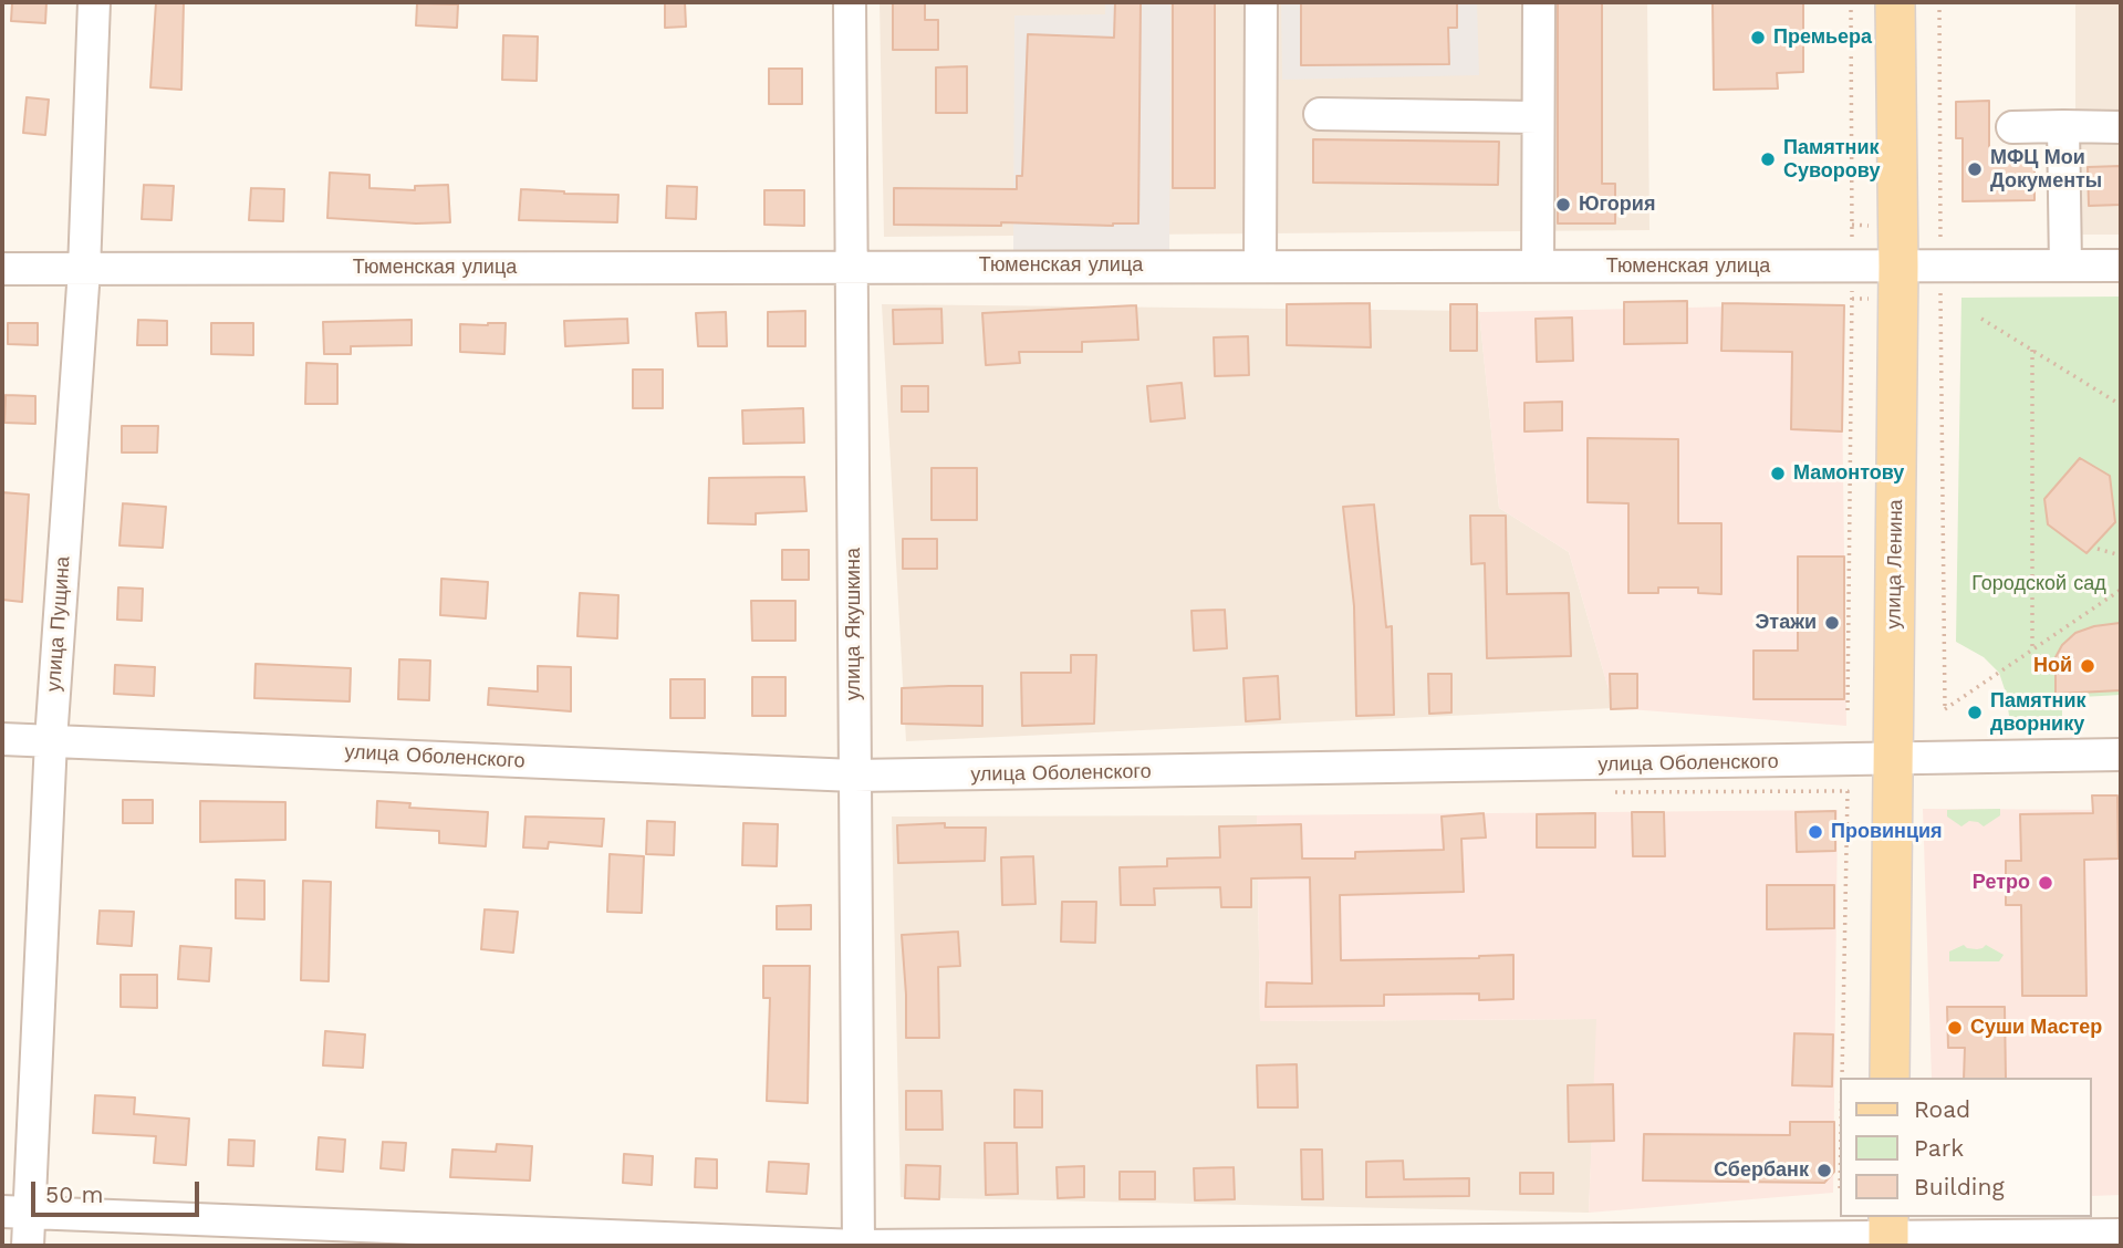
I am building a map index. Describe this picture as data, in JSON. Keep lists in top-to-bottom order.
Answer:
{
  "streets": {
    "main road": ["улица Ленина"],
    "street": [
      "Тюменская улица",
      "улица Пущина",
      "улица Якушкина",
      "улица Оболенского"
    ]
  },
  "crossings": [
    ["Тюменская улица", "улица Ленина"],
    ["Тюменская улица", "улица Пущина"],
    ["Тюменская улица", "улица Якушкина"],
    ["улица Ленина", "улица Оболенского"],
    ["улица Пущина", "улица Оболенского"],
    ["улица Якушкина", "улица Оболенского"]
  ],
  "parks": ["Городской сад"],
  "places": [
    "Премьера",
    "Памятник Суворову",
    "МФЦ Мои Документы",
    "Югория",
    "Мамонтову",
    "Этажи",
    "Ной",
    "Памятник дворнику",
    "Провинция",
    "Ретро",
    "Суши Мастер",
    "Сбербанк"
  ],
  "legend": ["Road", "Park", "Building"],
  "scale_bar": "50 m"
}
